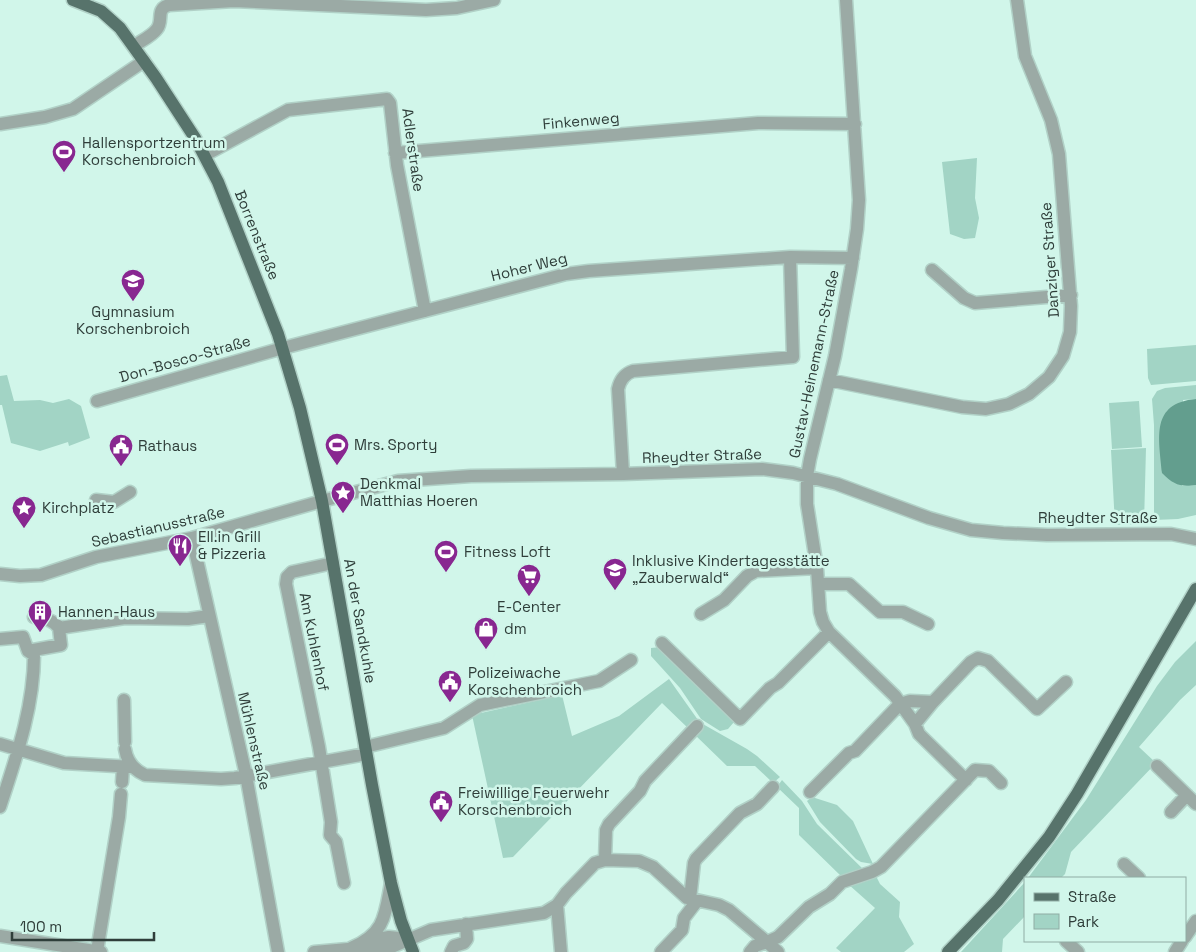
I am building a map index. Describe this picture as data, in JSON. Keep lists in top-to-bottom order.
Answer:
{
  "streets": {
    "main road": ["Borrenstraße", "An der Sandkuhle"],
    "street": [
      "Finkenweg",
      "Adlerstraße",
      "Danziger Straße",
      "Hoher Weg",
      "Don-Bosco-Straße",
      "Gustav-Heinemann-Straße",
      "Rheydter Straße",
      "Sebastianusstraße",
      "Am Kuhlenhof",
      "Mühlenstraße"
    ]
  },
  "crossings": [
    ["Finkenweg", "Adlerstraße"],
    ["Finkenweg", "Gustav-Heinemann-Straße"],
    ["Adlerstraße", "Borrenstraße"],
    ["Adlerstraße", "Hoher Weg"],
    ["Borrenstraße", "Hoher Weg"],
    ["Borrenstraße", "Don-Bosco-Straße"],
    ["Borrenstraße", "Rheydter Straße"],
    ["Borrenstraße", "Sebastianusstraße"],
    ["Borrenstraße", "An der Sandkuhle"],
    ["Danziger Straße", "Gustav-Heinemann-Straße"],
    ["Hoher Weg", "Don-Bosco-Straße"],
    ["Hoher Weg", "Gustav-Heinemann-Straße"],
    ["Gustav-Heinemann-Straße", "Rheydter Straße"],
    ["Rheydter Straße", "Sebastianusstraße"],
    ["Rheydter Straße", "An der Sandkuhle"],
    ["Sebastianusstraße", "An der Sandkuhle"],
    ["Sebastianusstraße", "Mühlenstraße"],
    ["An der Sandkuhle", "Am Kuhlenhof"]
  ],
  "places": {
    "sports": ["Hallensportzentrum Korschenbroich", "Mrs. Sporty", "Fitness Loft"],
    "school or university": ["Gymnasium Korschenbroich", "Inklusive Kindertagesstätte „Zauberwald“"],
    "public building": ["Rathaus", "Polizeiwache Korschenbroich", "Freiwillige Feuerwehr Korschenbroich"],
    "place": ["Denkmal Matthias Hoeren", "Kirchplatz"],
    "restaurant": ["Ell.in Grill & Pizzeria"],
    "supermarket": ["E-Center"],
    "building": ["Hannen-Haus"],
    "shop": ["dm"]
  },
  "legend": ["Straße", "Park"],
  "scale_bar": "100 m"
}
